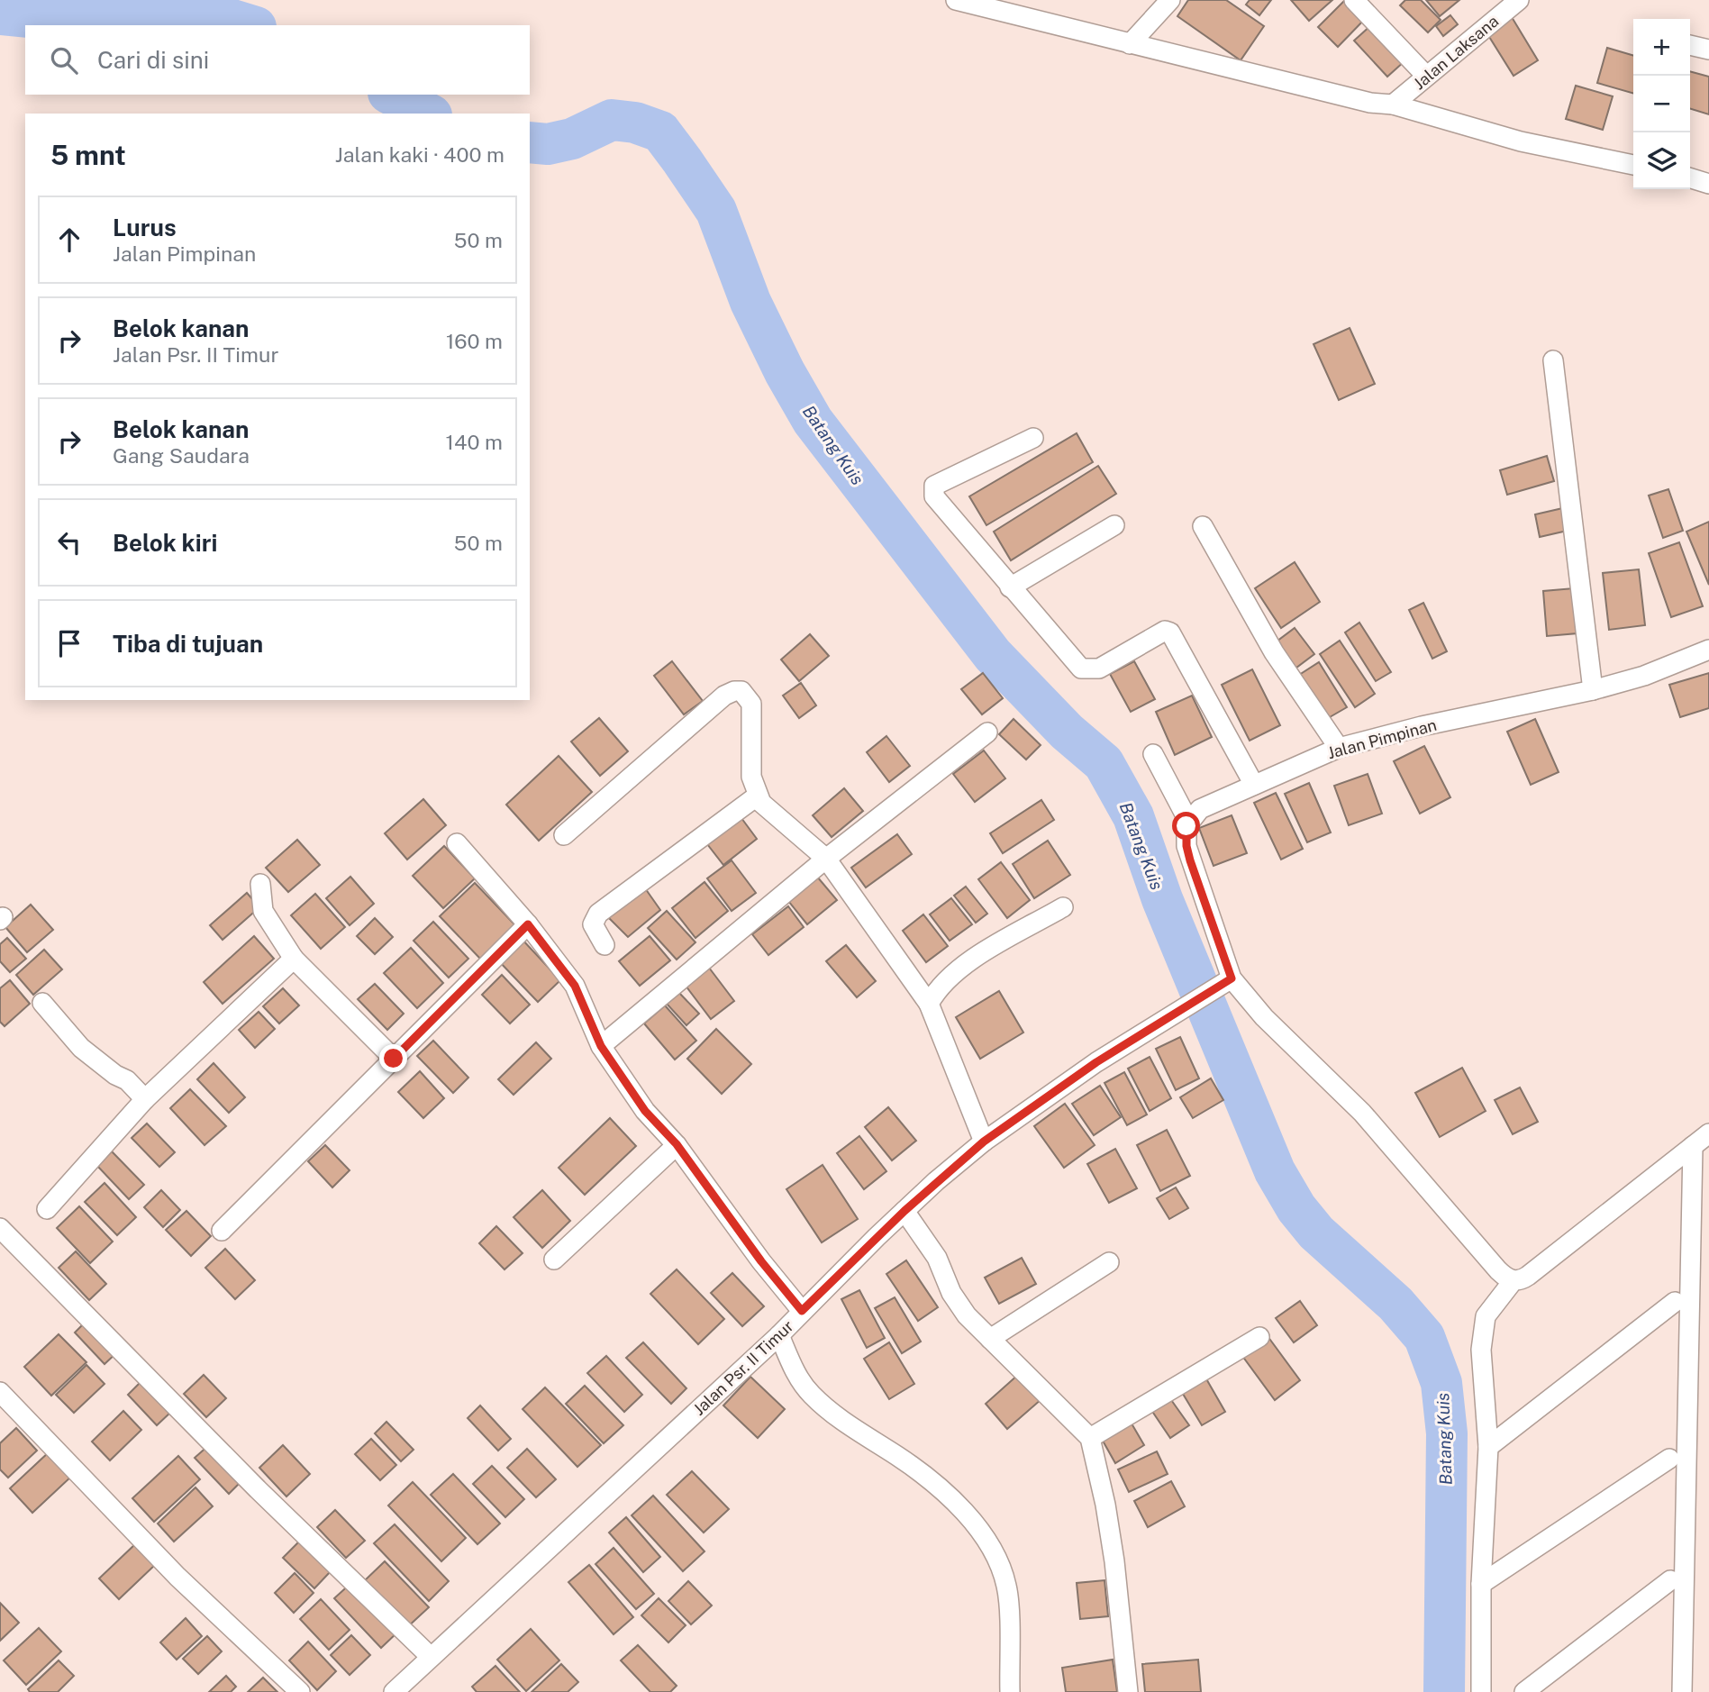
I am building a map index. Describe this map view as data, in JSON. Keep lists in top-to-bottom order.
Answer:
{
  "streets": {
    "street": ["Jalan Laksana", "Jalan Pimpinan", "Jalan Psr. II Timur"]
  },
  "water": ["Batang Kuis"],
  "page": {
    "map_buttons": ["+", "−"],
    "search": "Cari di sini",
    "heading": ["5 mnt", "Jalan kaki · 400 m"],
    "list": [
      ["Lurus", "Jalan Pimpinan", "50 m"],
      ["Belok kanan", "Jalan Psr. II Timur", "160 m"],
      ["Belok kanan", "Gang Saudara", "140 m"],
      ["Belok kiri", "50 m"],
      "Tiba di tujuan"
    ]
  }
}
